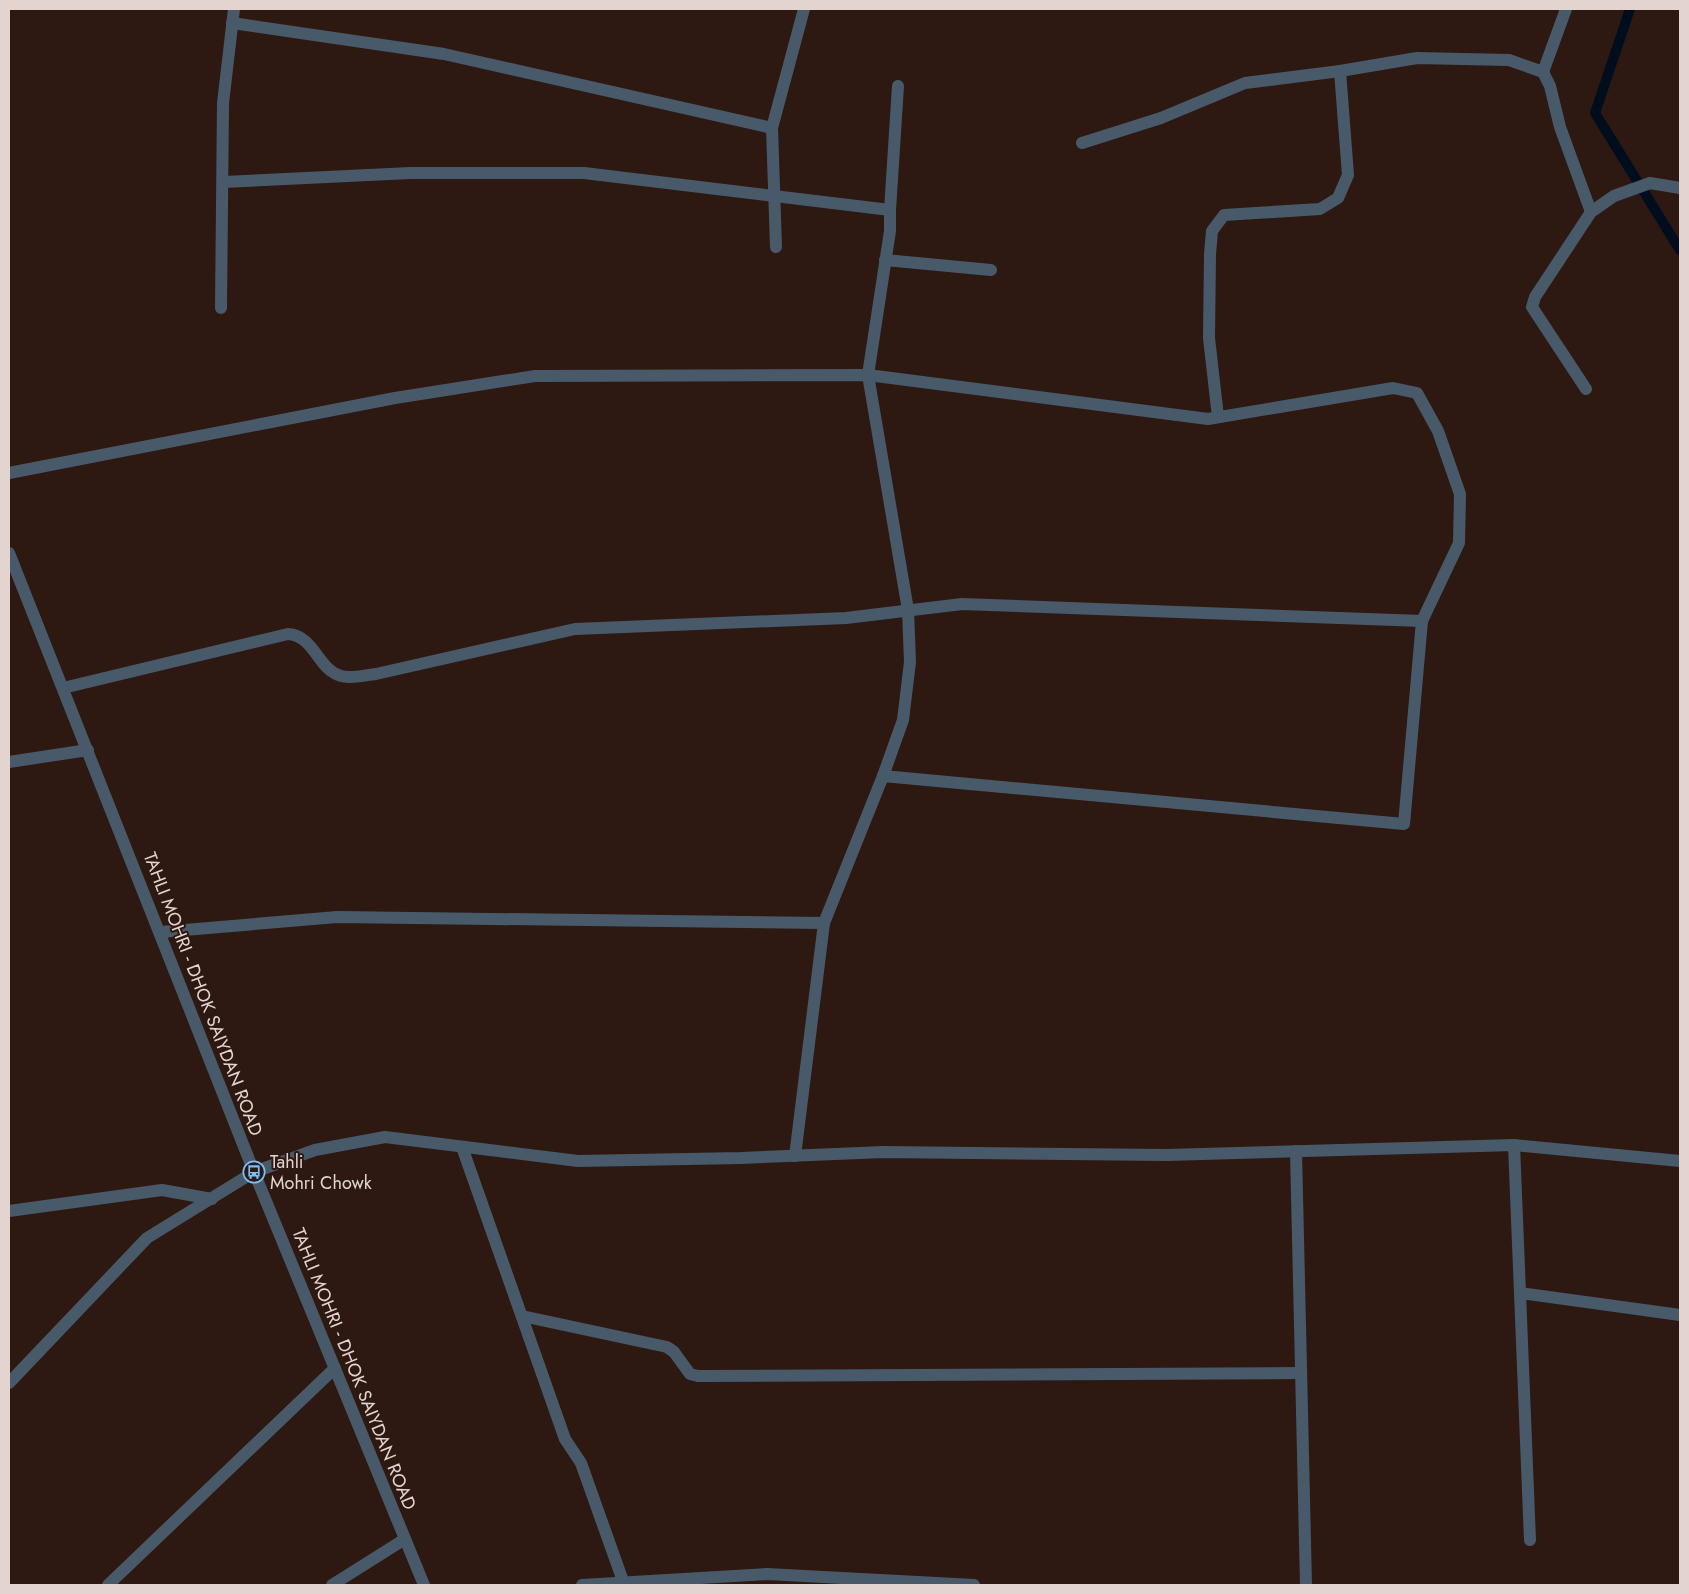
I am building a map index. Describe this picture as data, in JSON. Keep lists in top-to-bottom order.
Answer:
{
  "streets": {
    "street": ["TAHLI MOHRI - DHOK SAIYDAN ROAD"]
  },
  "places": {
    "bus stop": ["Tahli Mohri Chowk"]
  }
}
